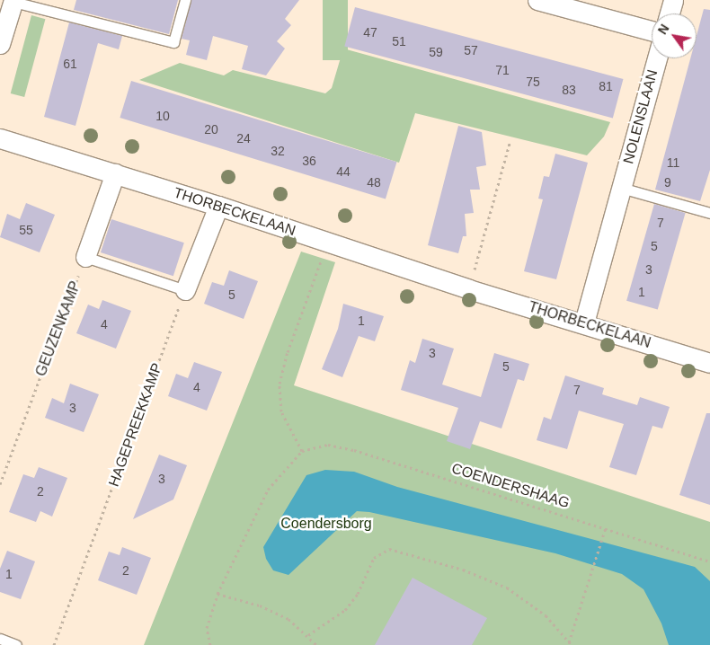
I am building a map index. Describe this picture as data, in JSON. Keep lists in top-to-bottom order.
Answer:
{
  "streets": {
    "street": ["NOLENSLAAN", "THORBECKELAAN"],
    "path": ["GEUZENKAMP", "HAGEPREEKKAMP", "COENDERSHAAG"]
  },
  "crossings": [
    ["NOLENSLAAN", "THORBECKELAAN"]
  ],
  "parks": ["Coendersborg"],
  "house_numbers": [
    "47",
    "51",
    "57",
    "59",
    "61",
    "71",
    "75",
    "81",
    "83",
    "10",
    "20",
    "24",
    "32",
    "36",
    "11",
    "44",
    "48",
    "9",
    "7",
    "55",
    "5",
    "3",
    "1",
    "5",
    "1",
    "4",
    "3",
    "5",
    "4",
    "7",
    "3",
    "3",
    "2",
    "2",
    "1"
  ],
  "north": "top left"
}
